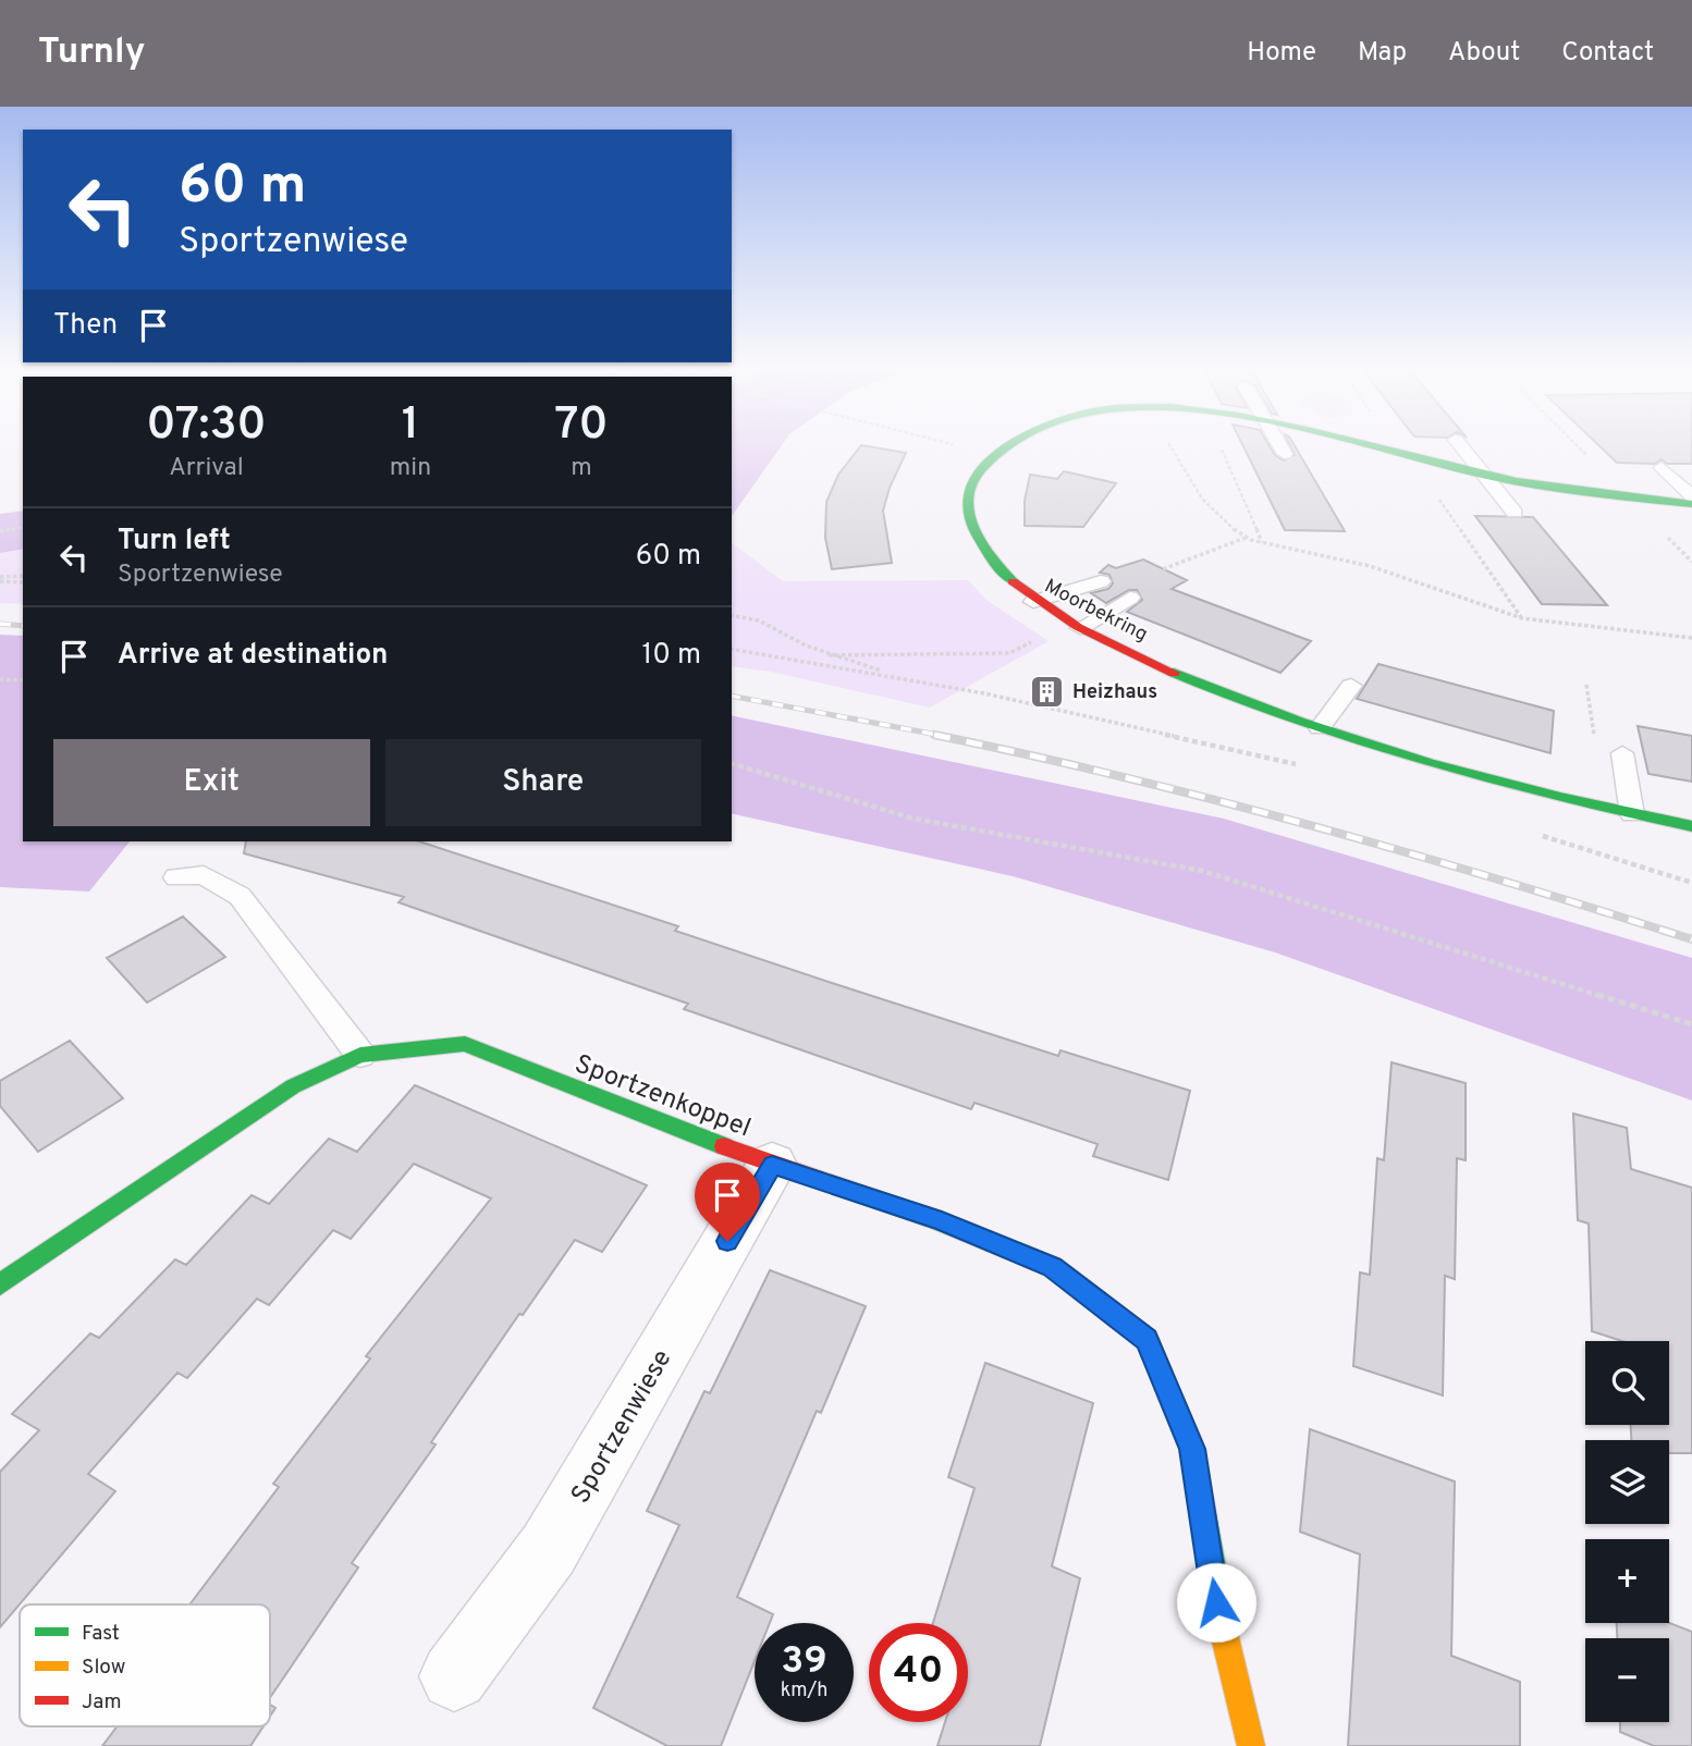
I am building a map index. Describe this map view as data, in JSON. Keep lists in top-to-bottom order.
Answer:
{
  "streets": {
    "street": ["Moorbekring", "Sportzenkoppel", "Sportzenwiese"]
  },
  "crossings": [
    ["Sportzenkoppel", "Sportzenwiese"]
  ],
  "places": {
    "building": ["Heizhaus"]
  },
  "legend": ["Fast", "Slow", "Jam"],
  "page": {
    "header": "Turnly",
    "nav": [
      "Home",
      "Map",
      "About",
      "Contact"
    ],
    "turn": ["60 m", "Sportzenwiese"],
    "then": "Then",
    "eta": [
      "07:30",
      "Arrival",
      "1",
      "min",
      "70",
      "m"
    ],
    "list": [
      {
        "name": "Turn left",
        "note": "Sportzenwiese",
        "value": "60 m"
      },
      {
        "name": "Arrive at destination",
        "value": "10 m"
      }
    ],
    "buttons": ["Exit", "Share"],
    "map_buttons": ["+", "−"],
    "speed": "39 km/h",
    "limit": "40"
  }
}
